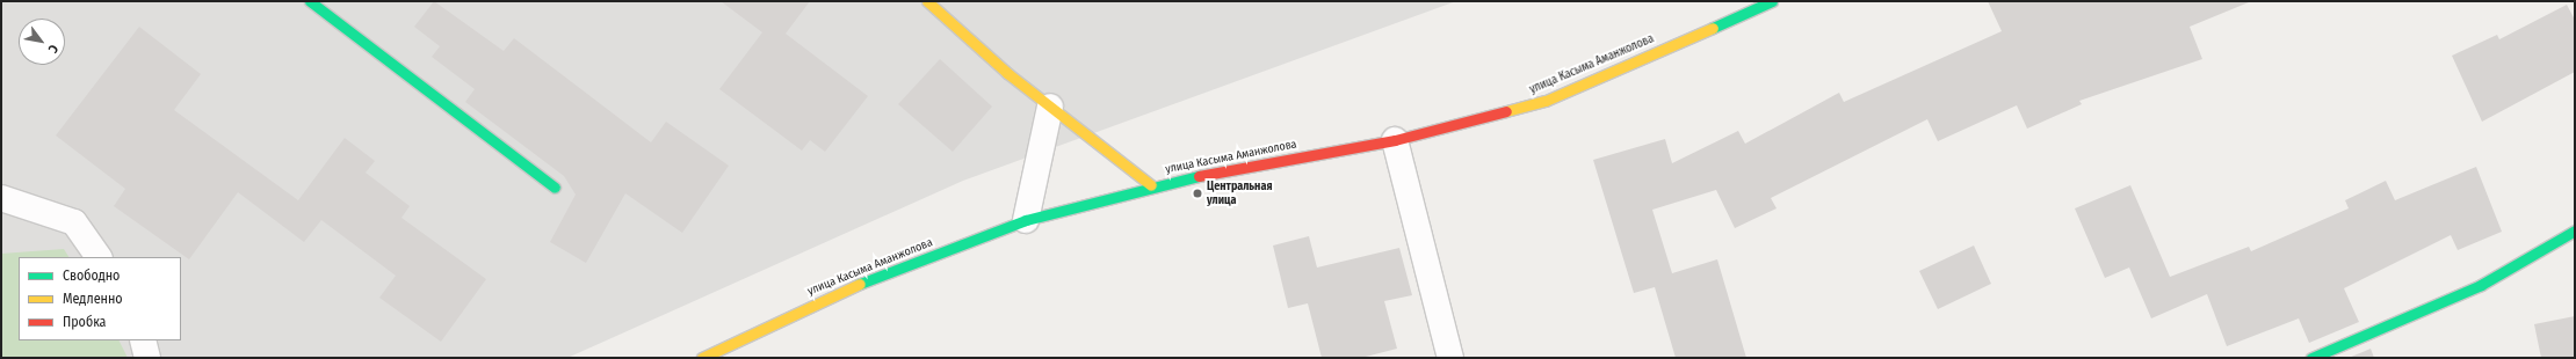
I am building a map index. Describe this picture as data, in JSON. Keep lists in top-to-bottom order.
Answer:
{
  "streets": {
    "main road": ["улица Касыма Аманжолова"]
  },
  "places": ["Центральная улица"],
  "legend": ["Свободно", "Медленно", "Пробка"],
  "north": "bottom right"
}
